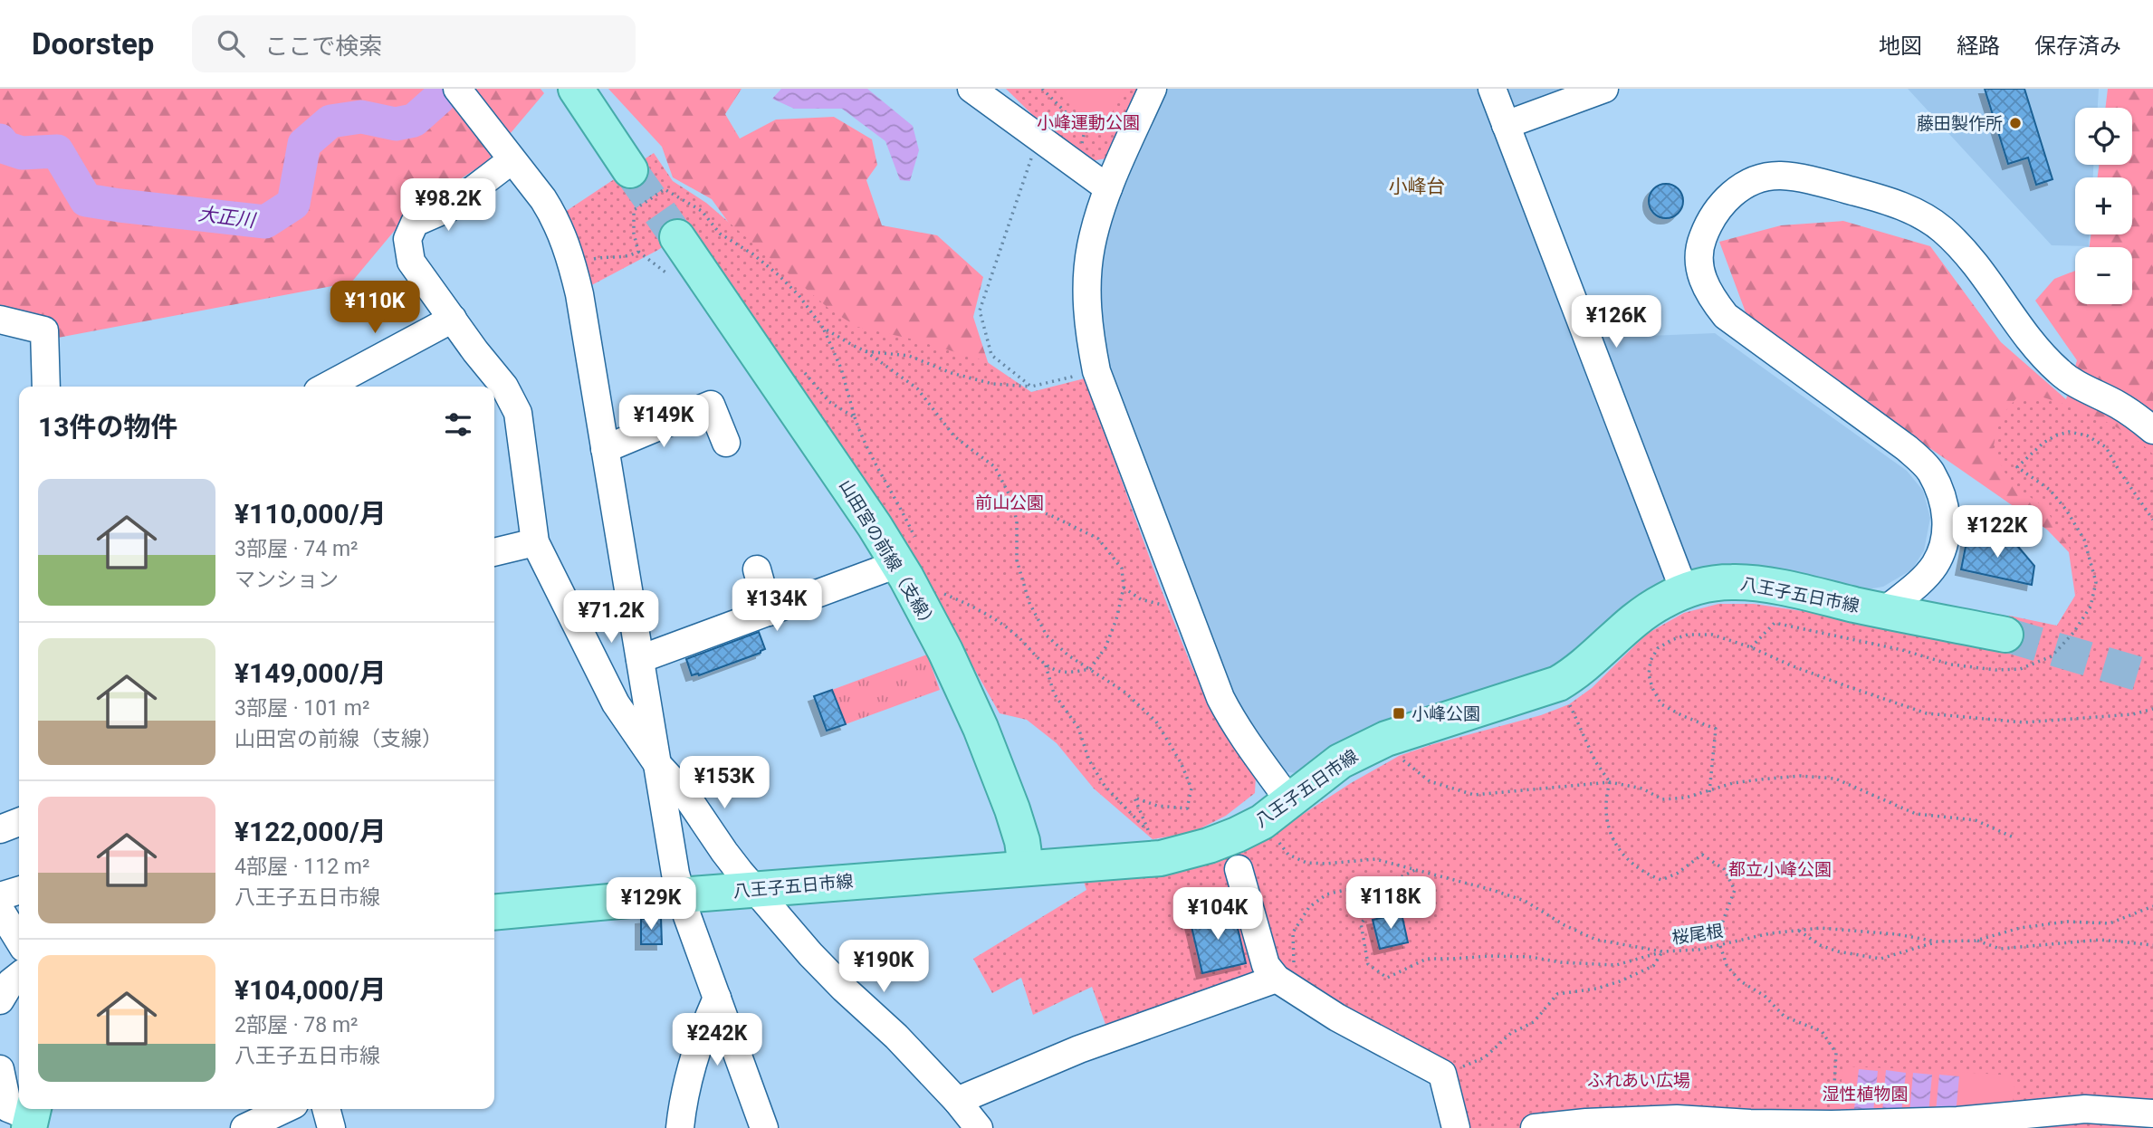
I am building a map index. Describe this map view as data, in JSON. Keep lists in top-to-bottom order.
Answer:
{
  "streets": {
    "main road": ["山田宮の前線（支線）", "八王子五日市線"],
    "path": ["桜尾根"]
  },
  "crossings": [
    ["山田宮の前線（支線）", "八王子五日市線"]
  ],
  "districts": ["小峰台"],
  "water": ["大正川"],
  "parks": [
    "小峰運動公園",
    "前山公園",
    "都立小峰公園",
    "ふれあい広場",
    "湿性植物園"
  ],
  "places": {
    "other": ["藤田製作所"],
    "transit": ["小峰公園"]
  },
  "page": {
    "header": "Doorstep",
    "search": "ここで検索",
    "nav": ["地図", "経路", "保存済み"],
    "map_buttons": ["+", "−"],
    "price": [
      "¥98.2K",
      "¥110K",
      "¥126K",
      "¥149K",
      "¥122K",
      "¥134K",
      "¥71.2K",
      "¥153K",
      "¥118K",
      "¥129K",
      "¥104K",
      "¥190K",
      "¥242K"
    ],
    "heading": "13件の物件",
    "list": [
      {
        "name": "¥110,000/月",
        "note": "3部屋 · 74 m² · マンション"
      },
      {
        "name": "¥149,000/月",
        "note": "3部屋 · 101 m² · 山田宮の前線（支線）"
      },
      {
        "name": "¥122,000/月",
        "note": "4部屋 · 112 m² · 八王子五日市線"
      },
      {
        "name": "¥104,000/月",
        "note": "2部屋 · 78 m² · 八王子五日市線"
      }
    ]
  }
}
